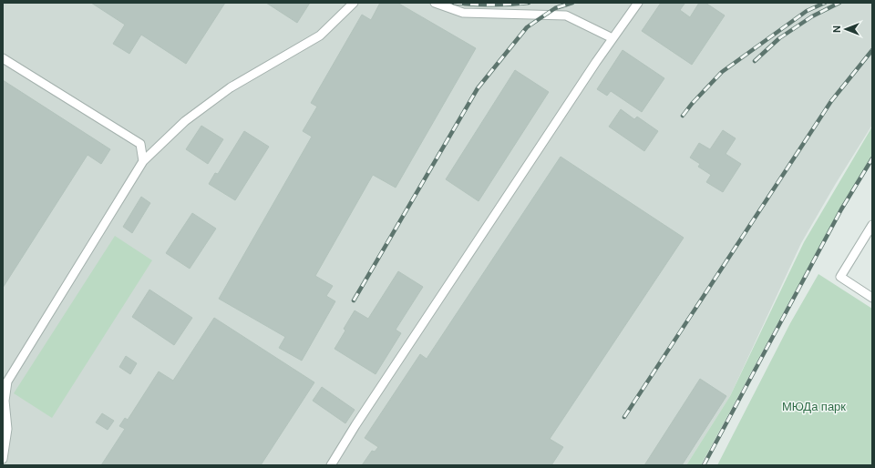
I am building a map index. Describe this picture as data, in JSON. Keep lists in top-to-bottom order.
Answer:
{
  "parks": ["МЮДа парк"],
  "north": "left"
}
